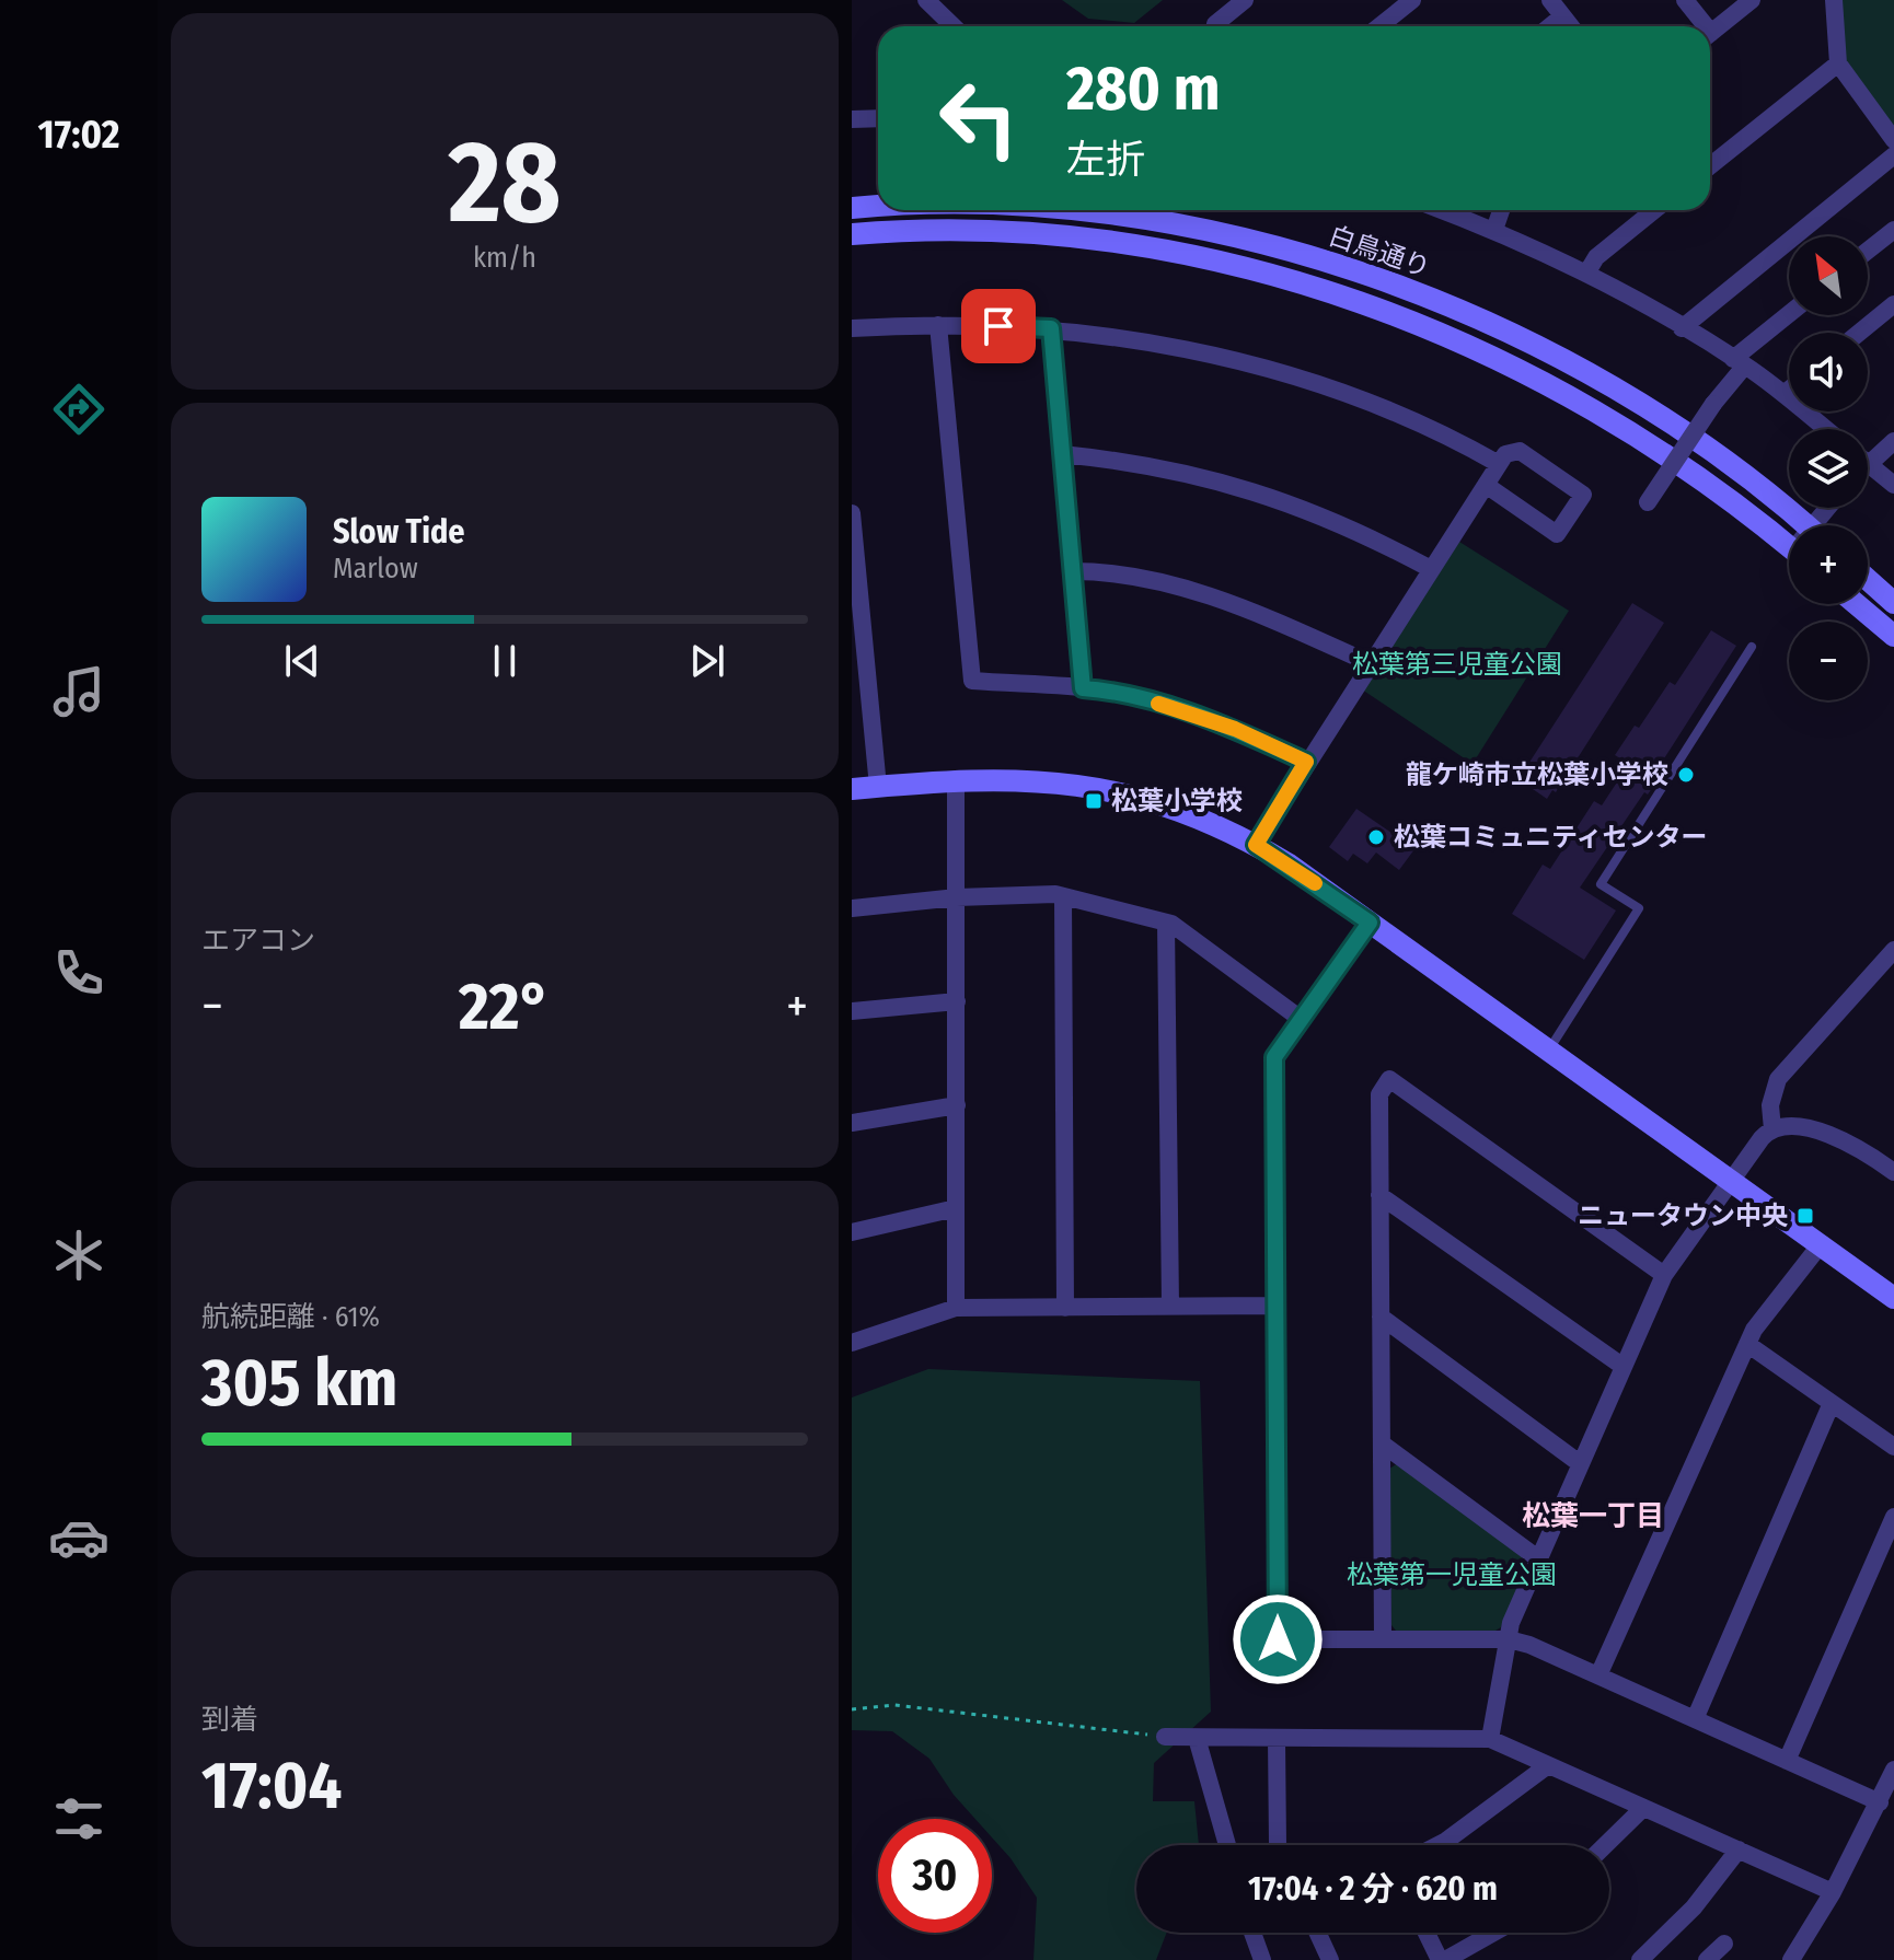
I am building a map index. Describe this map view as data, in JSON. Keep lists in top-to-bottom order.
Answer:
{
  "streets": {
    "main road": ["白鳥通り"]
  },
  "districts": ["松葉一丁目"],
  "parks": ["松葉第三児童公園", "松葉第一児童公園"],
  "places": {
    "other": ["龍ケ崎市立松葉小学校", "松葉コミュニティセンター"],
    "transit": ["松葉小学校", "ニュータウン中央"]
  },
  "north": "top left",
  "page": {
    "tabs": "17:02",
    "tile": [
      ["28", "km/h"],
      "エアコン",
      ["航続距離 · 61%", "305 km"],
      ["到着", "17:04"]
    ],
    "turn": ["280 m", "左折"],
    "map_buttons": ["+", "−"],
    "song": ["Slow Tide", "Marlow"],
    "heat": ["−", "22°", "+"],
    "limit": "30",
    "trip": "17:04 · 2 分 · 620 m"
  }
}
